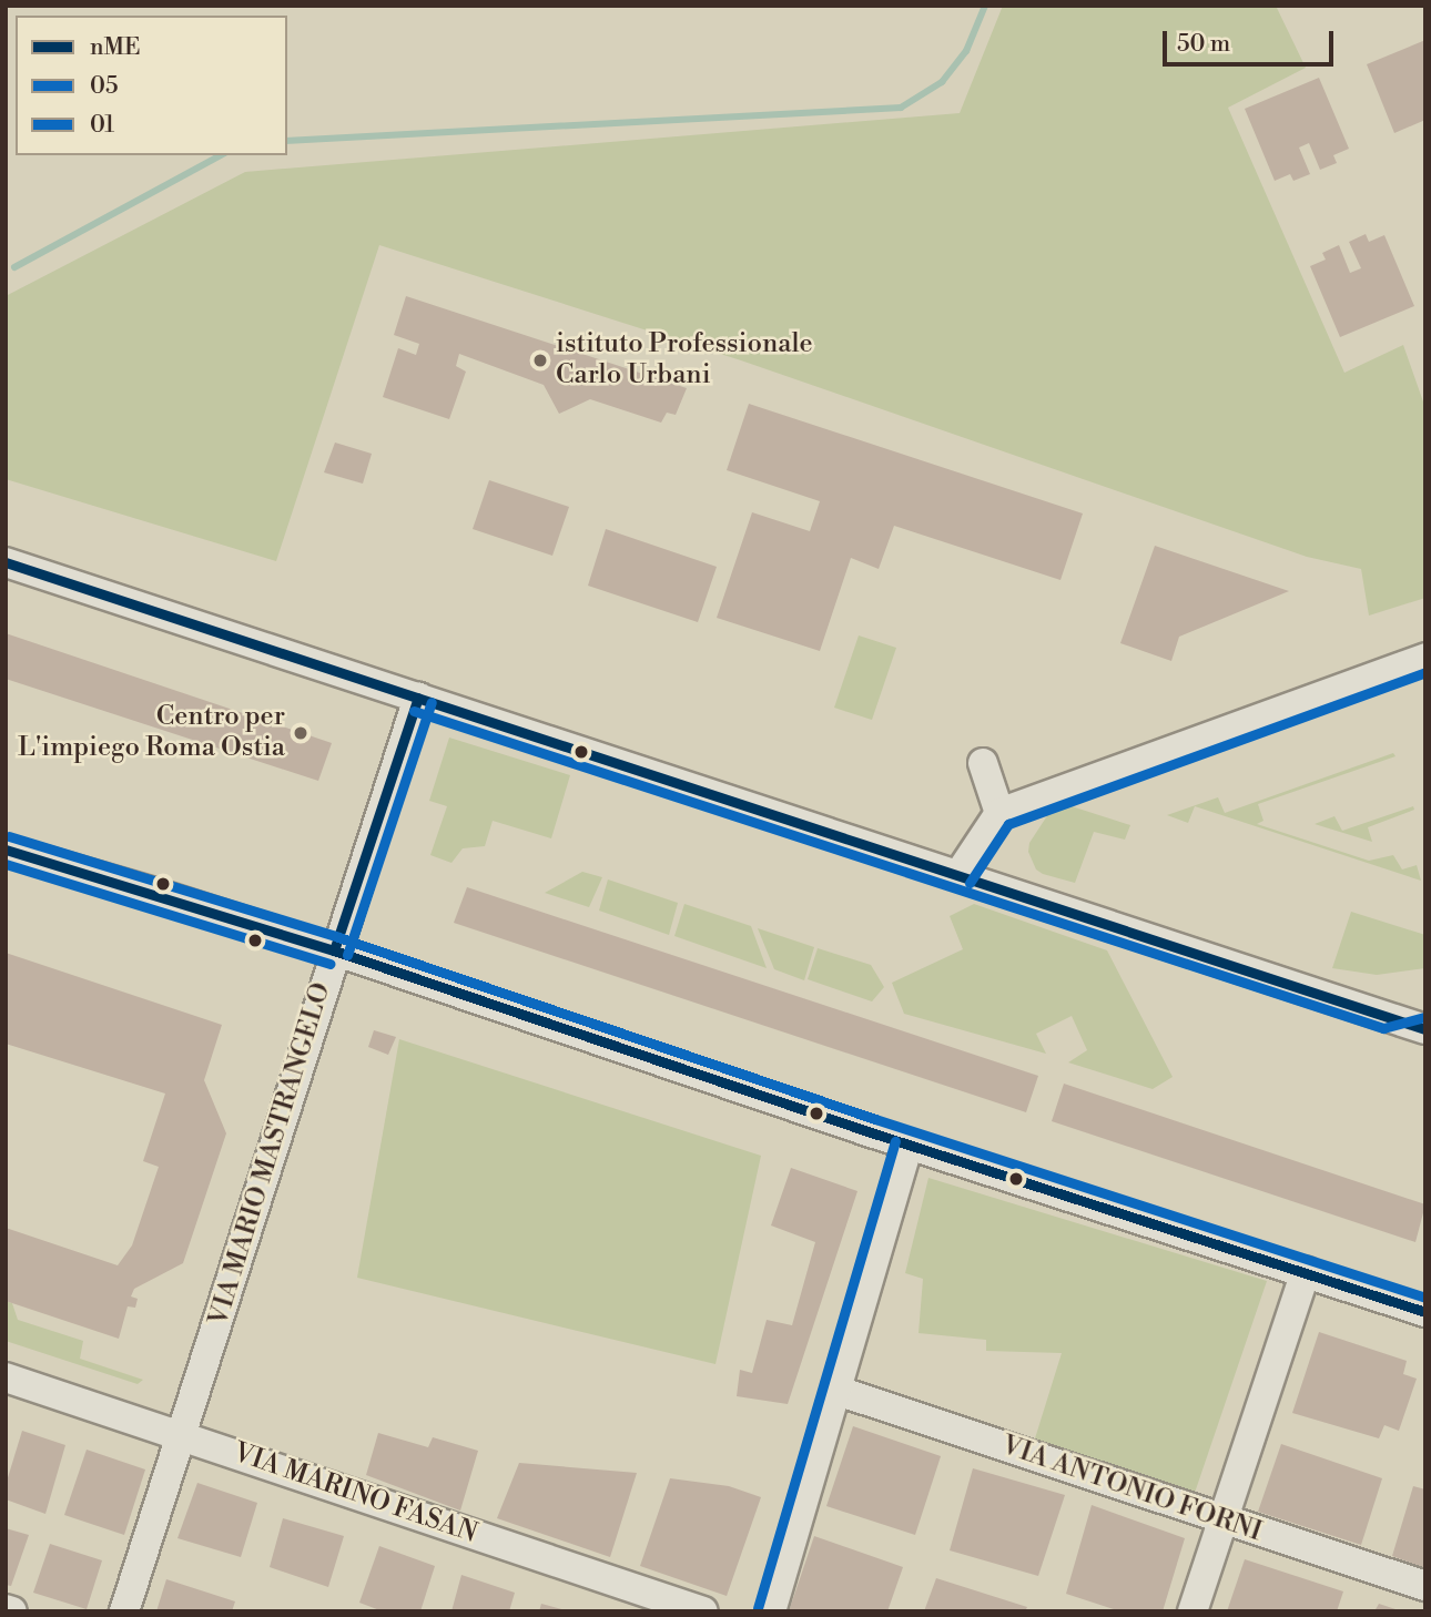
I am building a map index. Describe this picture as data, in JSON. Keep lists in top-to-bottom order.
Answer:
{
  "streets": {
    "street": ["VIA MARIO MASTRANGELO", "VIA ANTONIO FORNI", "VIA MARINO FASAN"]
  },
  "crossings": [
    ["VIA MARIO MASTRANGELO", "VIA MARINO FASAN"]
  ],
  "places": ["istituto Professionale Carlo Urbani", "Centro per L'impiego Roma Ostia"],
  "lines": ["transit line nME", "transit line 05", "transit line 01"],
  "legend": ["nME", "05", "01"],
  "scale_bar": "50 m"
}
